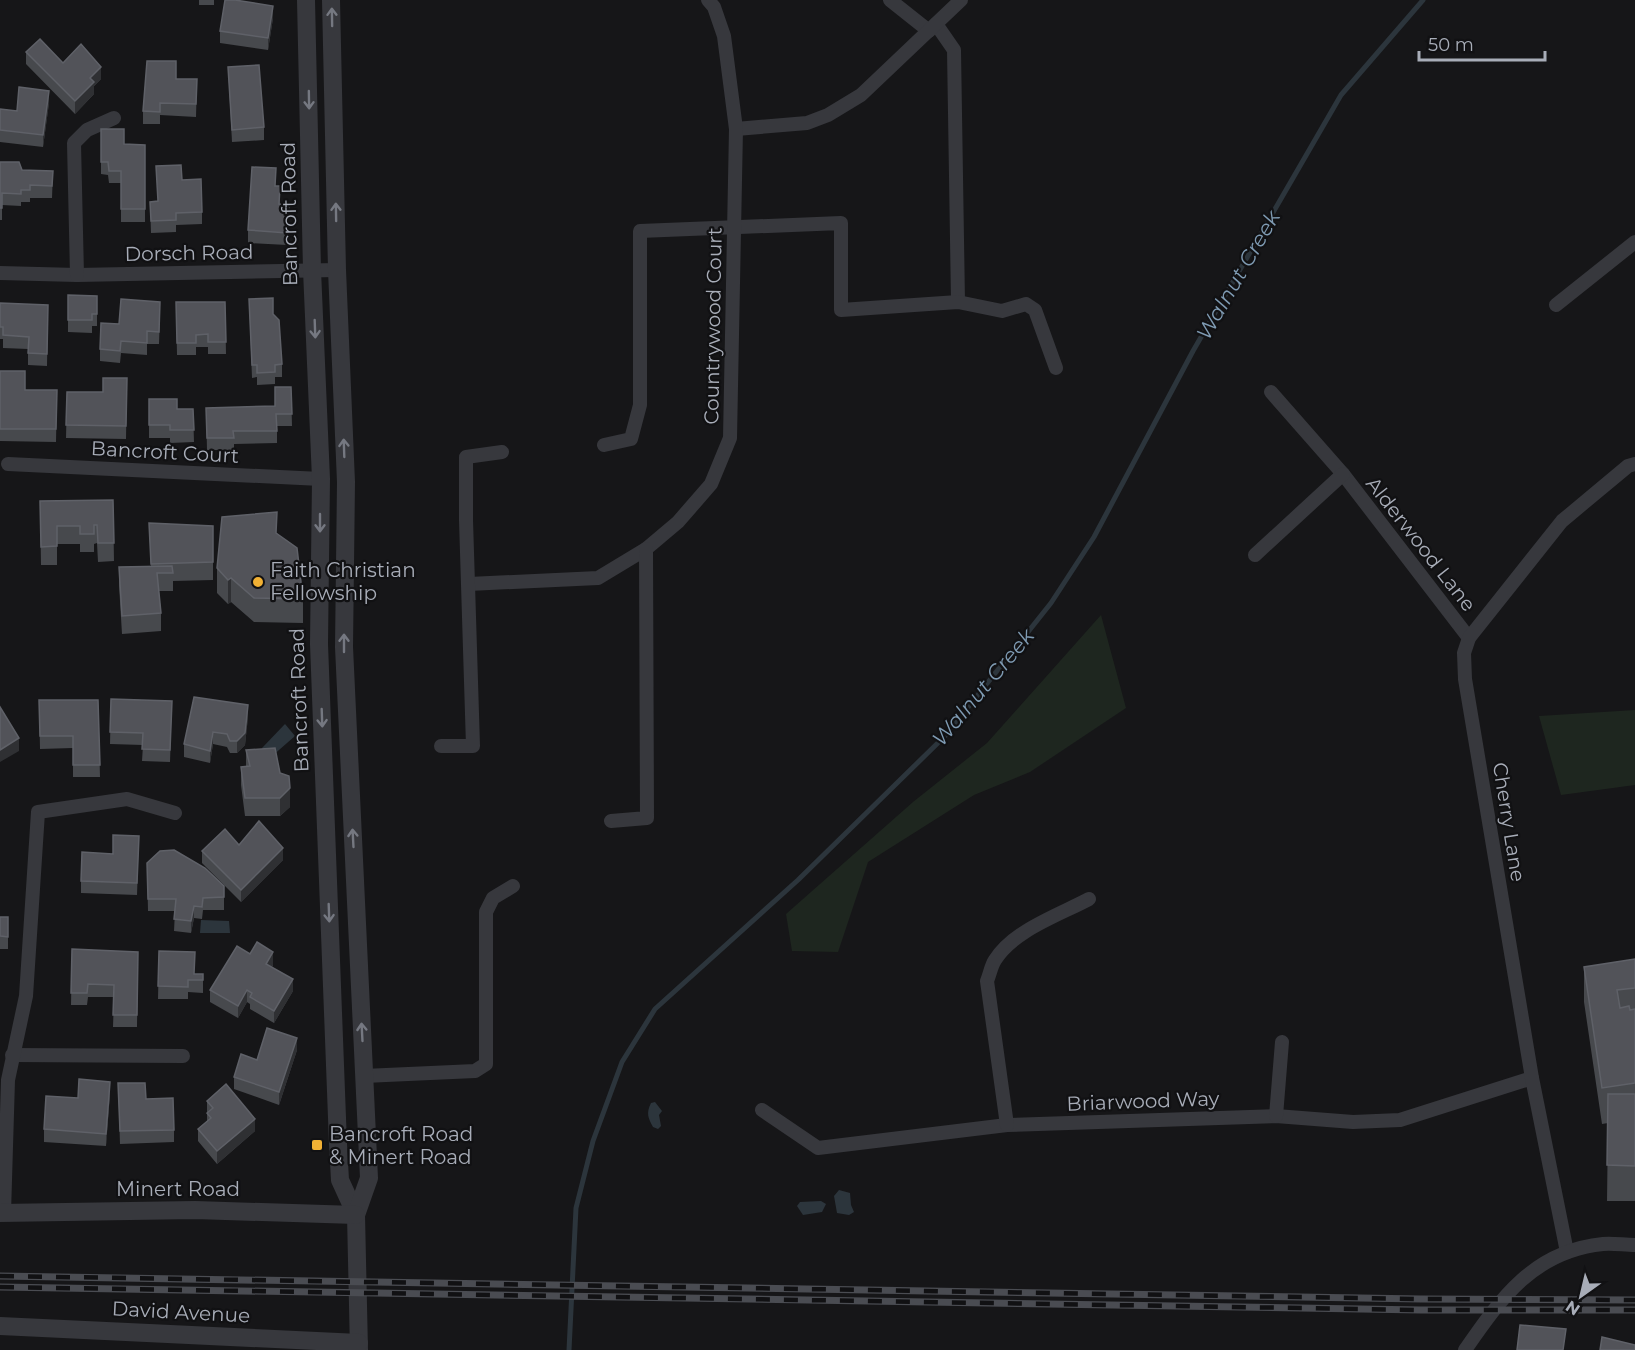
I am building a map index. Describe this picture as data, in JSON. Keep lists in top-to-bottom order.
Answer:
{
  "streets": {
    "street": [
      "Bancroft Road",
      "Dorsch Road",
      "Countrywood Court",
      "Bancroft Court",
      "Alderwood Lane",
      "Cherry Lane",
      "Briarwood Way",
      "Minert Road",
      "David Avenue"
    ]
  },
  "crossings": [
    ["Bancroft Road", "Dorsch Road"],
    ["Bancroft Road", "Bancroft Court"],
    ["Bancroft Road", "Minert Road"],
    ["Bancroft Road", "David Avenue"],
    ["Alderwood Lane", "Cherry Lane"],
    ["Cherry Lane", "Briarwood Way"]
  ],
  "water": ["Walnut Creek"],
  "places": {
    "other": ["Faith Christian Fellowship"],
    "transit": ["Bancroft Road & Minert Road"]
  },
  "scale_bar": "50 m",
  "north": "bottom left"
}
